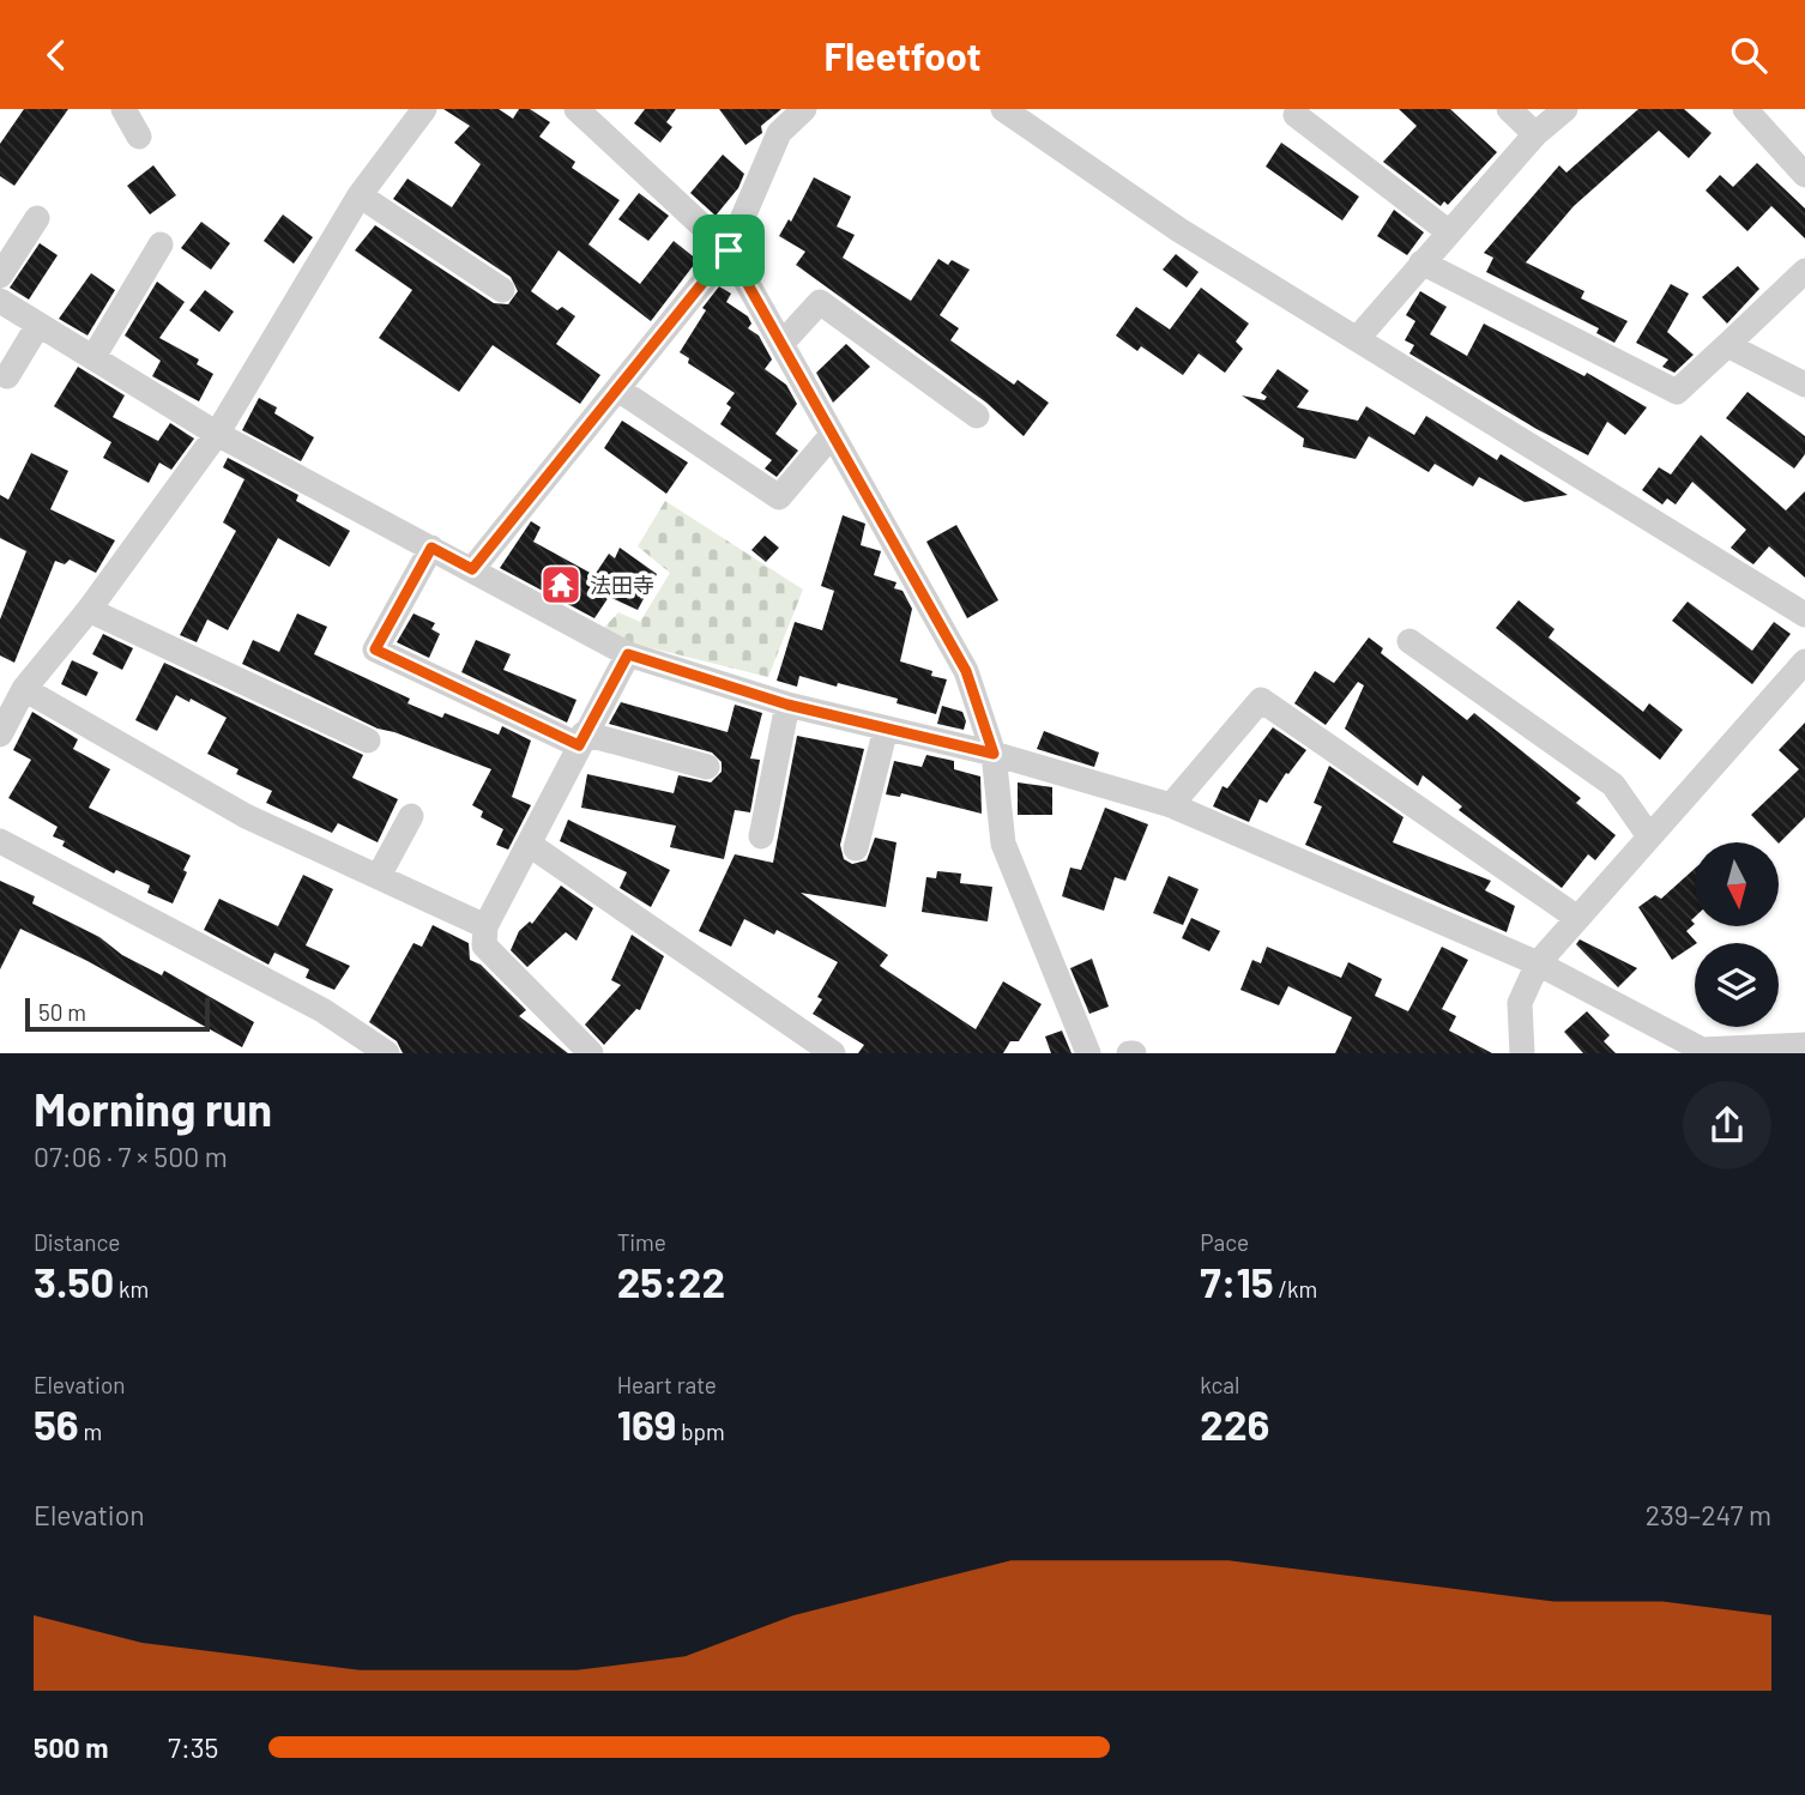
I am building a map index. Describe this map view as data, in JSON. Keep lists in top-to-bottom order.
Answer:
{
  "places": {
    "temple": ["法田寺"]
  },
  "scale_bar": "50 m",
  "north": "bottom",
  "page": {
    "header": "Fleetfoot",
    "scale": "50 m",
    "heading": ["Morning run", "07:06 · 7 × 500 m"],
    "stats": [
      ["Distance", "3.50 km"],
      ["Time", "25:22"],
      ["Pace", "7:15 /km"],
      ["Elevation", "56 m"],
      ["Heart rate", "169 bpm"],
      ["kcal", "226"]
    ],
    "chart": ["Elevation", "239–247 m"],
    "list": [
      {
        "name": "500 m",
        "note": "7:35"
      }
    ]
  }
}
